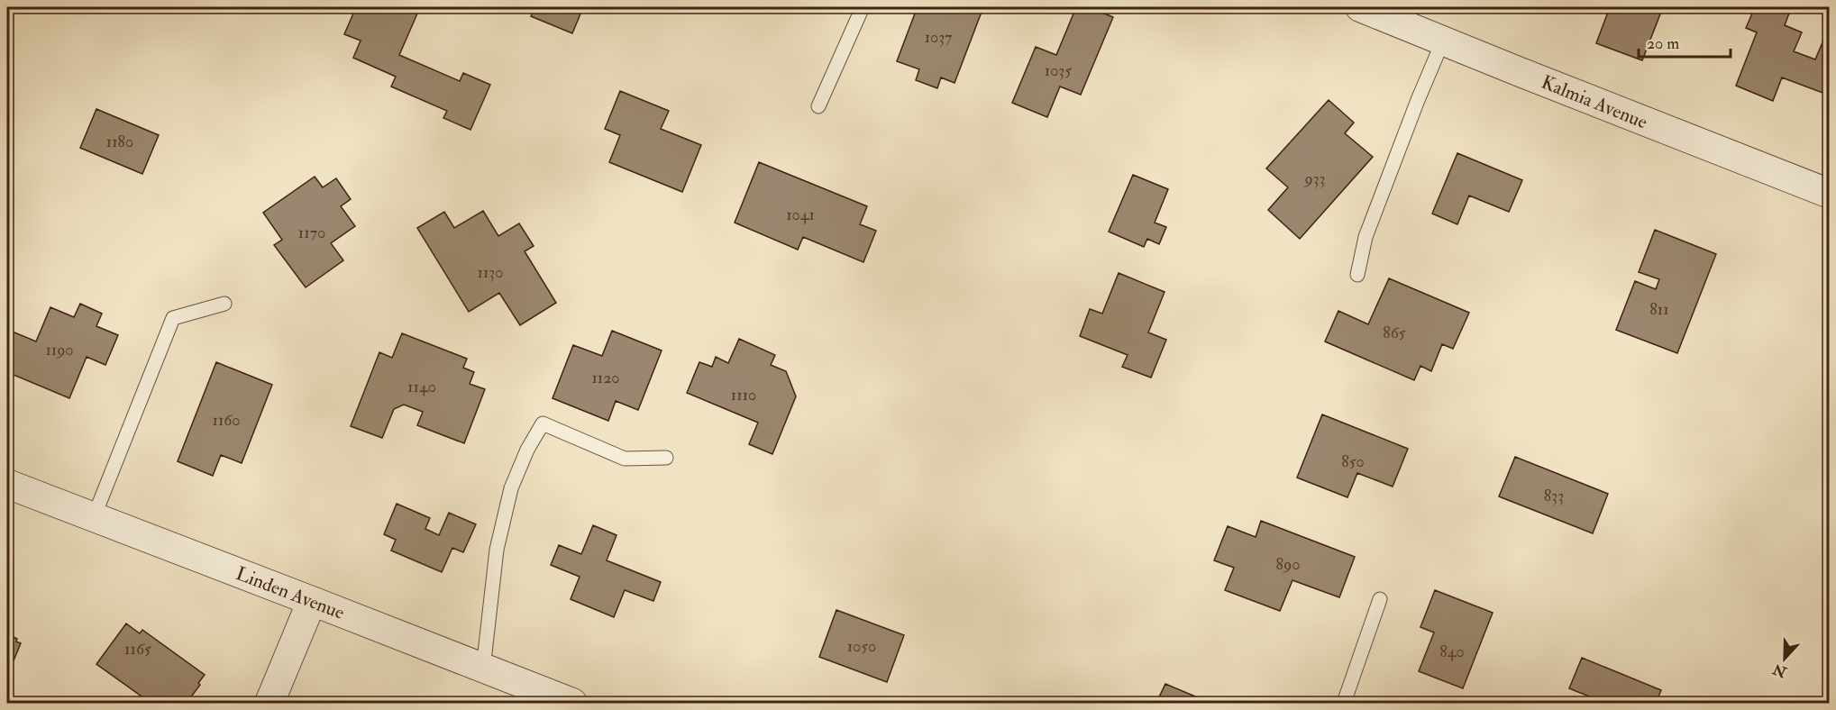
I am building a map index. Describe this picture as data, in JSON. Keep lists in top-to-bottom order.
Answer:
{
  "streets": {
    "street": ["Kalmia Avenue", "Linden Avenue"]
  },
  "house_numbers": [
    "1037",
    "1035",
    "1180",
    "933",
    "1041",
    "1170",
    "1130",
    "811",
    "865",
    "1190",
    "1120",
    "1140",
    "1110",
    "1160",
    "850",
    "833",
    "890",
    "1050",
    "1165",
    "840"
  ],
  "scale_bar": "20 m",
  "north": "bottom"
}
